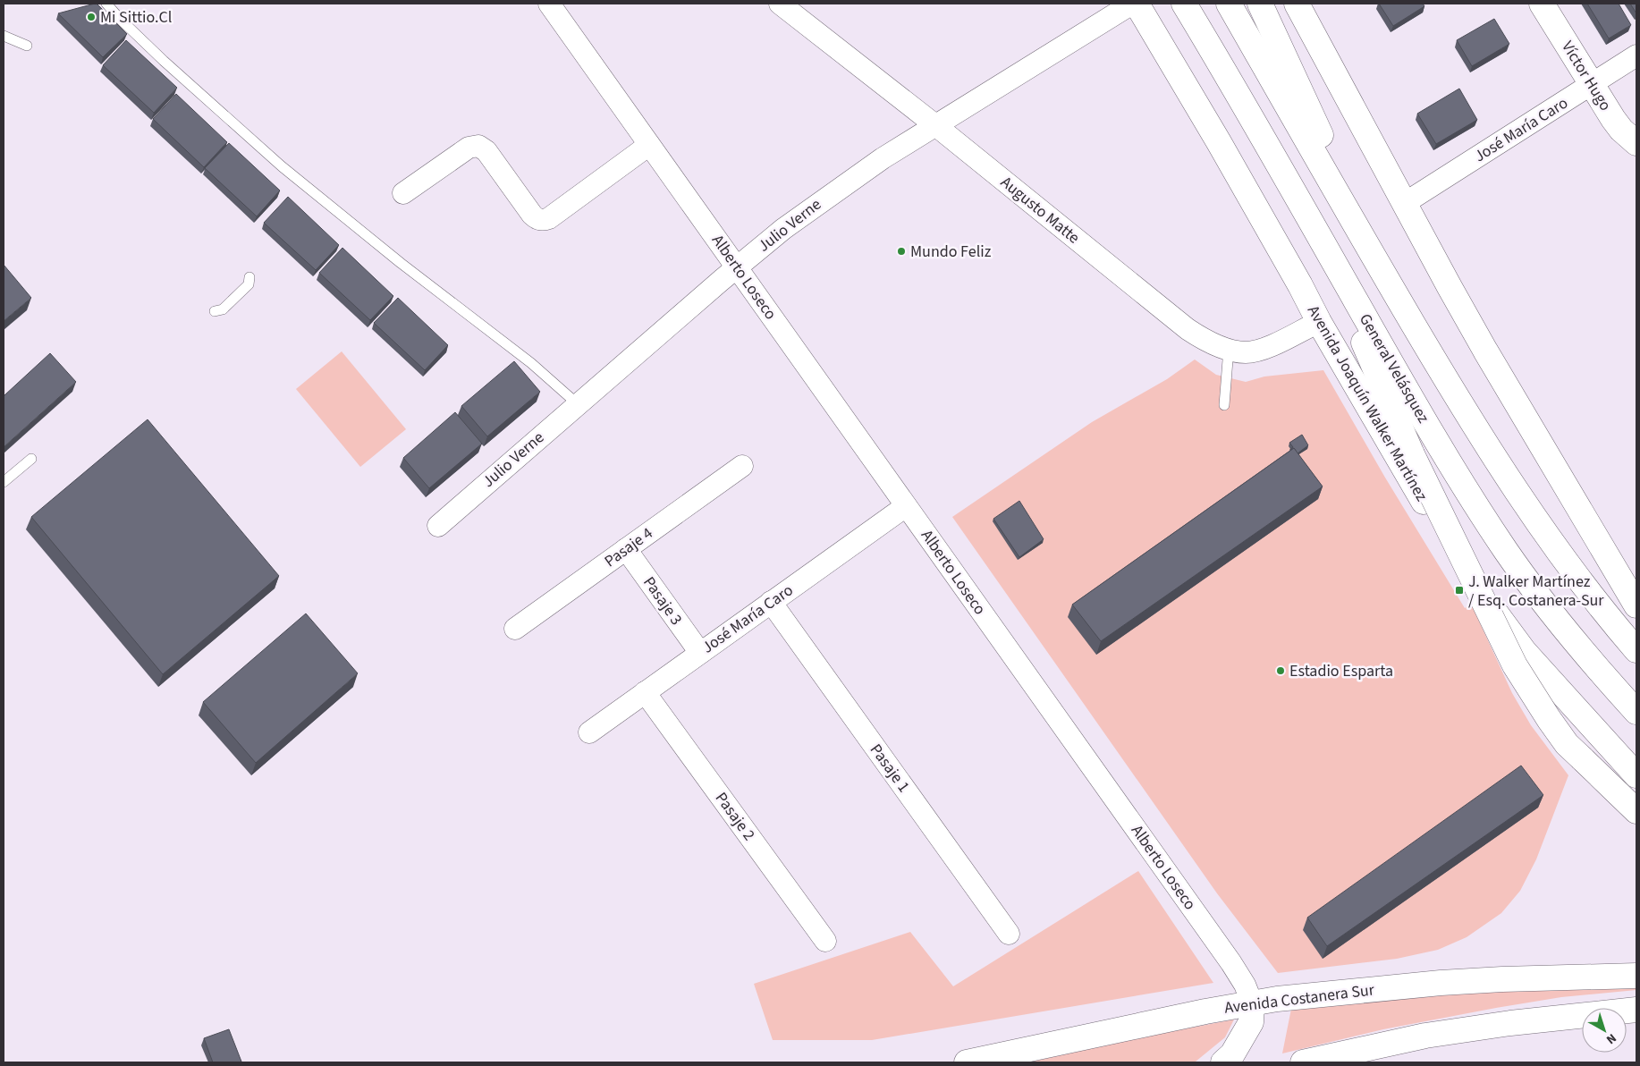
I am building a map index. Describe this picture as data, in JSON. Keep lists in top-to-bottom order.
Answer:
{
  "streets": {
    "main road": [
      "Víctor Hugo",
      "General Velásquez",
      "Avenida Joaquín Walker Martínez",
      "Avenida Costanera Sur"
    ],
    "street": [
      "José María Caro",
      "Augusto Matte",
      "Julio Verne",
      "Alberto Loseco",
      "Pasaje 4",
      "Pasaje 3",
      "Pasaje 1",
      "Pasaje 2"
    ]
  },
  "crossings": [
    ["Víctor Hugo", "José María Caro"],
    ["José María Caro", "Alberto Loseco"],
    ["José María Caro", "Pasaje 3"],
    ["José María Caro", "Pasaje 1"],
    ["José María Caro", "Pasaje 2"],
    ["Augusto Matte", "Julio Verne"],
    ["Augusto Matte", "Avenida Joaquín Walker Martínez"],
    ["Julio Verne", "Alberto Loseco"],
    ["Alberto Loseco", "Avenida Costanera Sur"],
    ["Pasaje 4", "Pasaje 3"]
  ],
  "places": {
    "other": ["Mi Sittio.Cl", "Mundo Feliz", "Estadio Esparta"],
    "transit": ["J. Walker Martínez / Esq. Costanera-Sur"]
  },
  "north": "bottom right"
}
